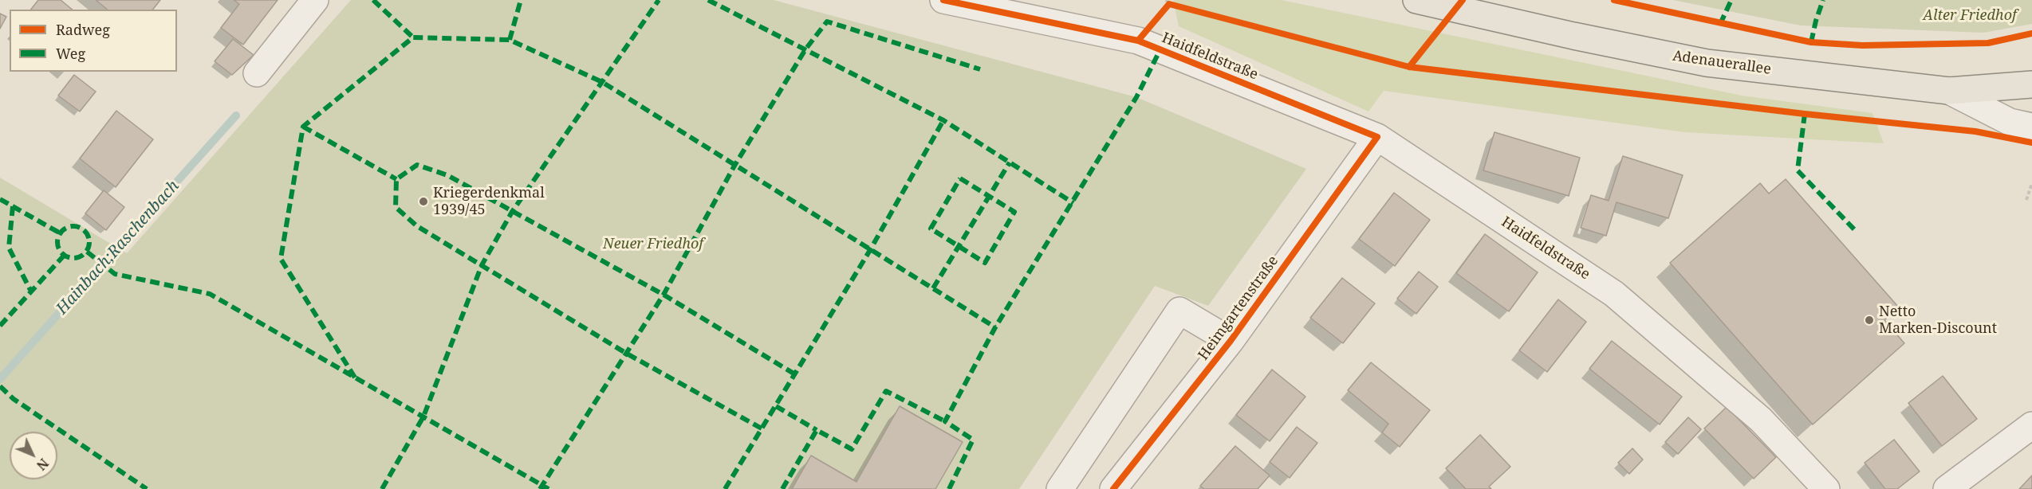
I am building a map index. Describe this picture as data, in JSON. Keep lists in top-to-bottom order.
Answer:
{
  "streets": {
    "main road": ["Adenauerallee"],
    "street": ["Haidfeldstraße", "Heimgartenstraße"]
  },
  "crossings": [
    ["Haidfeldstraße", "Heimgartenstraße"]
  ],
  "water": ["Hainbach;Raschenbach"],
  "parks": ["Alter Friedhof", "Neuer Friedhof"],
  "places": ["Kriegerdenkmal 1939/45", "Netto Marken-Discount"],
  "legend": ["Radweg", "Weg"],
  "north": "bottom right"
}
